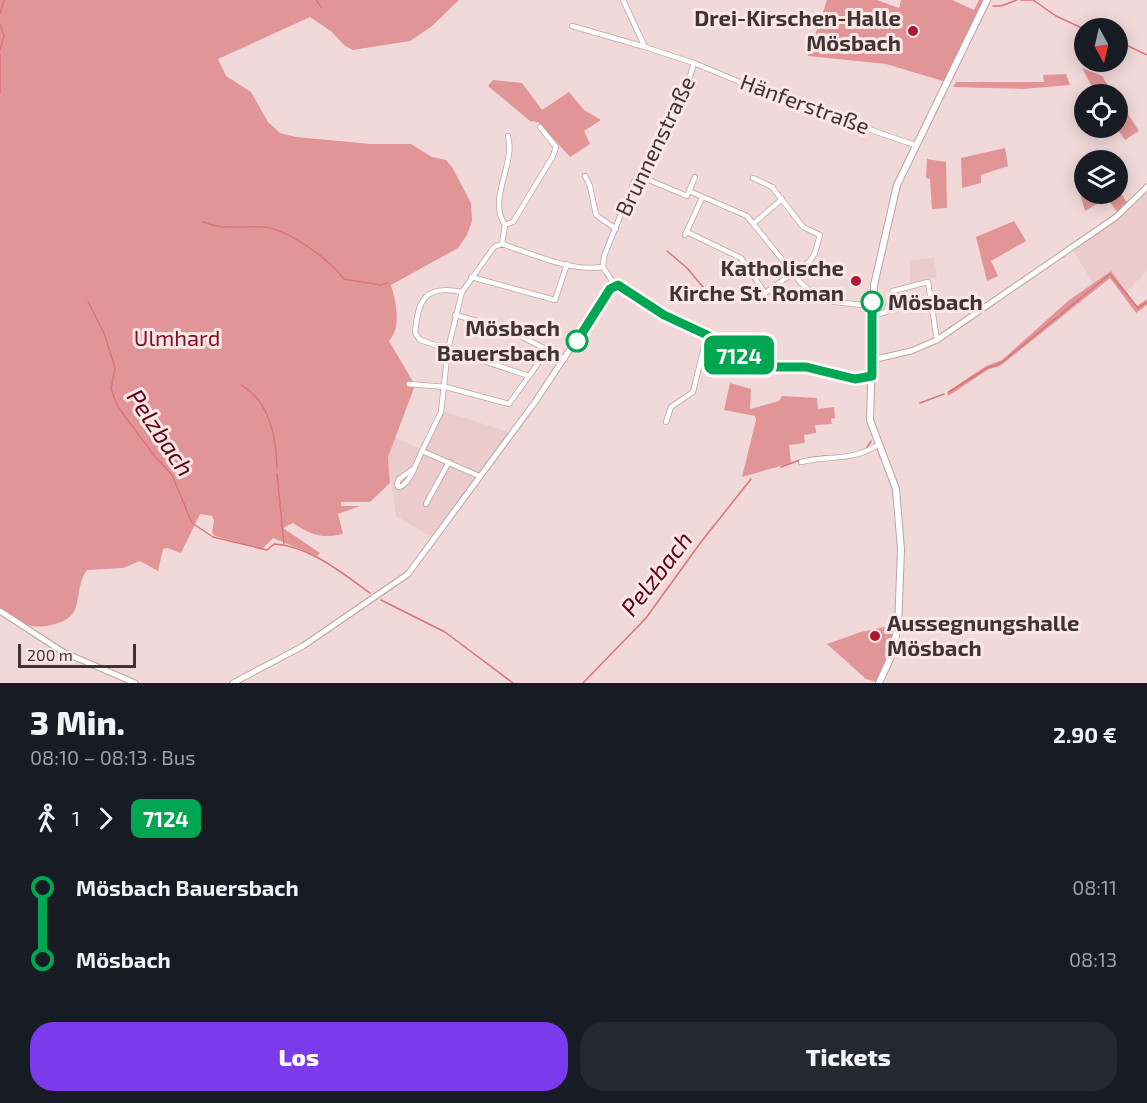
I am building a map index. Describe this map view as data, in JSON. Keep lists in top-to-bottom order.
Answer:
{
  "streets": {
    "street": ["Hänferstraße", "Brunnenstraße"]
  },
  "crossings": [
    ["Hänferstraße", "Brunnenstraße"]
  ],
  "water": ["Pelzbach"],
  "parks": ["Ulmhard"],
  "places": [
    "Drei-Kirschen-Halle Mösbach",
    "Katholische Kirche St. Roman",
    "Mösbach",
    "Mösbach Bauersbach",
    "Aussegnungshalle Mösbach"
  ],
  "lines": ["bus line 7124"],
  "scale_bar": "200 m",
  "north": "bottom",
  "page": {
    "on_map": "7124",
    "scale": "200 m",
    "heading": ["3 Min.", "08:10 – 08:13 · Bus", "2.90 €"],
    "legs": ["1", "7124"],
    "list": [
      {
        "name": "Mösbach Bauersbach",
        "value": "08:11"
      },
      {
        "name": "Mösbach",
        "value": "08:13"
      }
    ],
    "buttons": ["Los", "Tickets"]
  }
}
